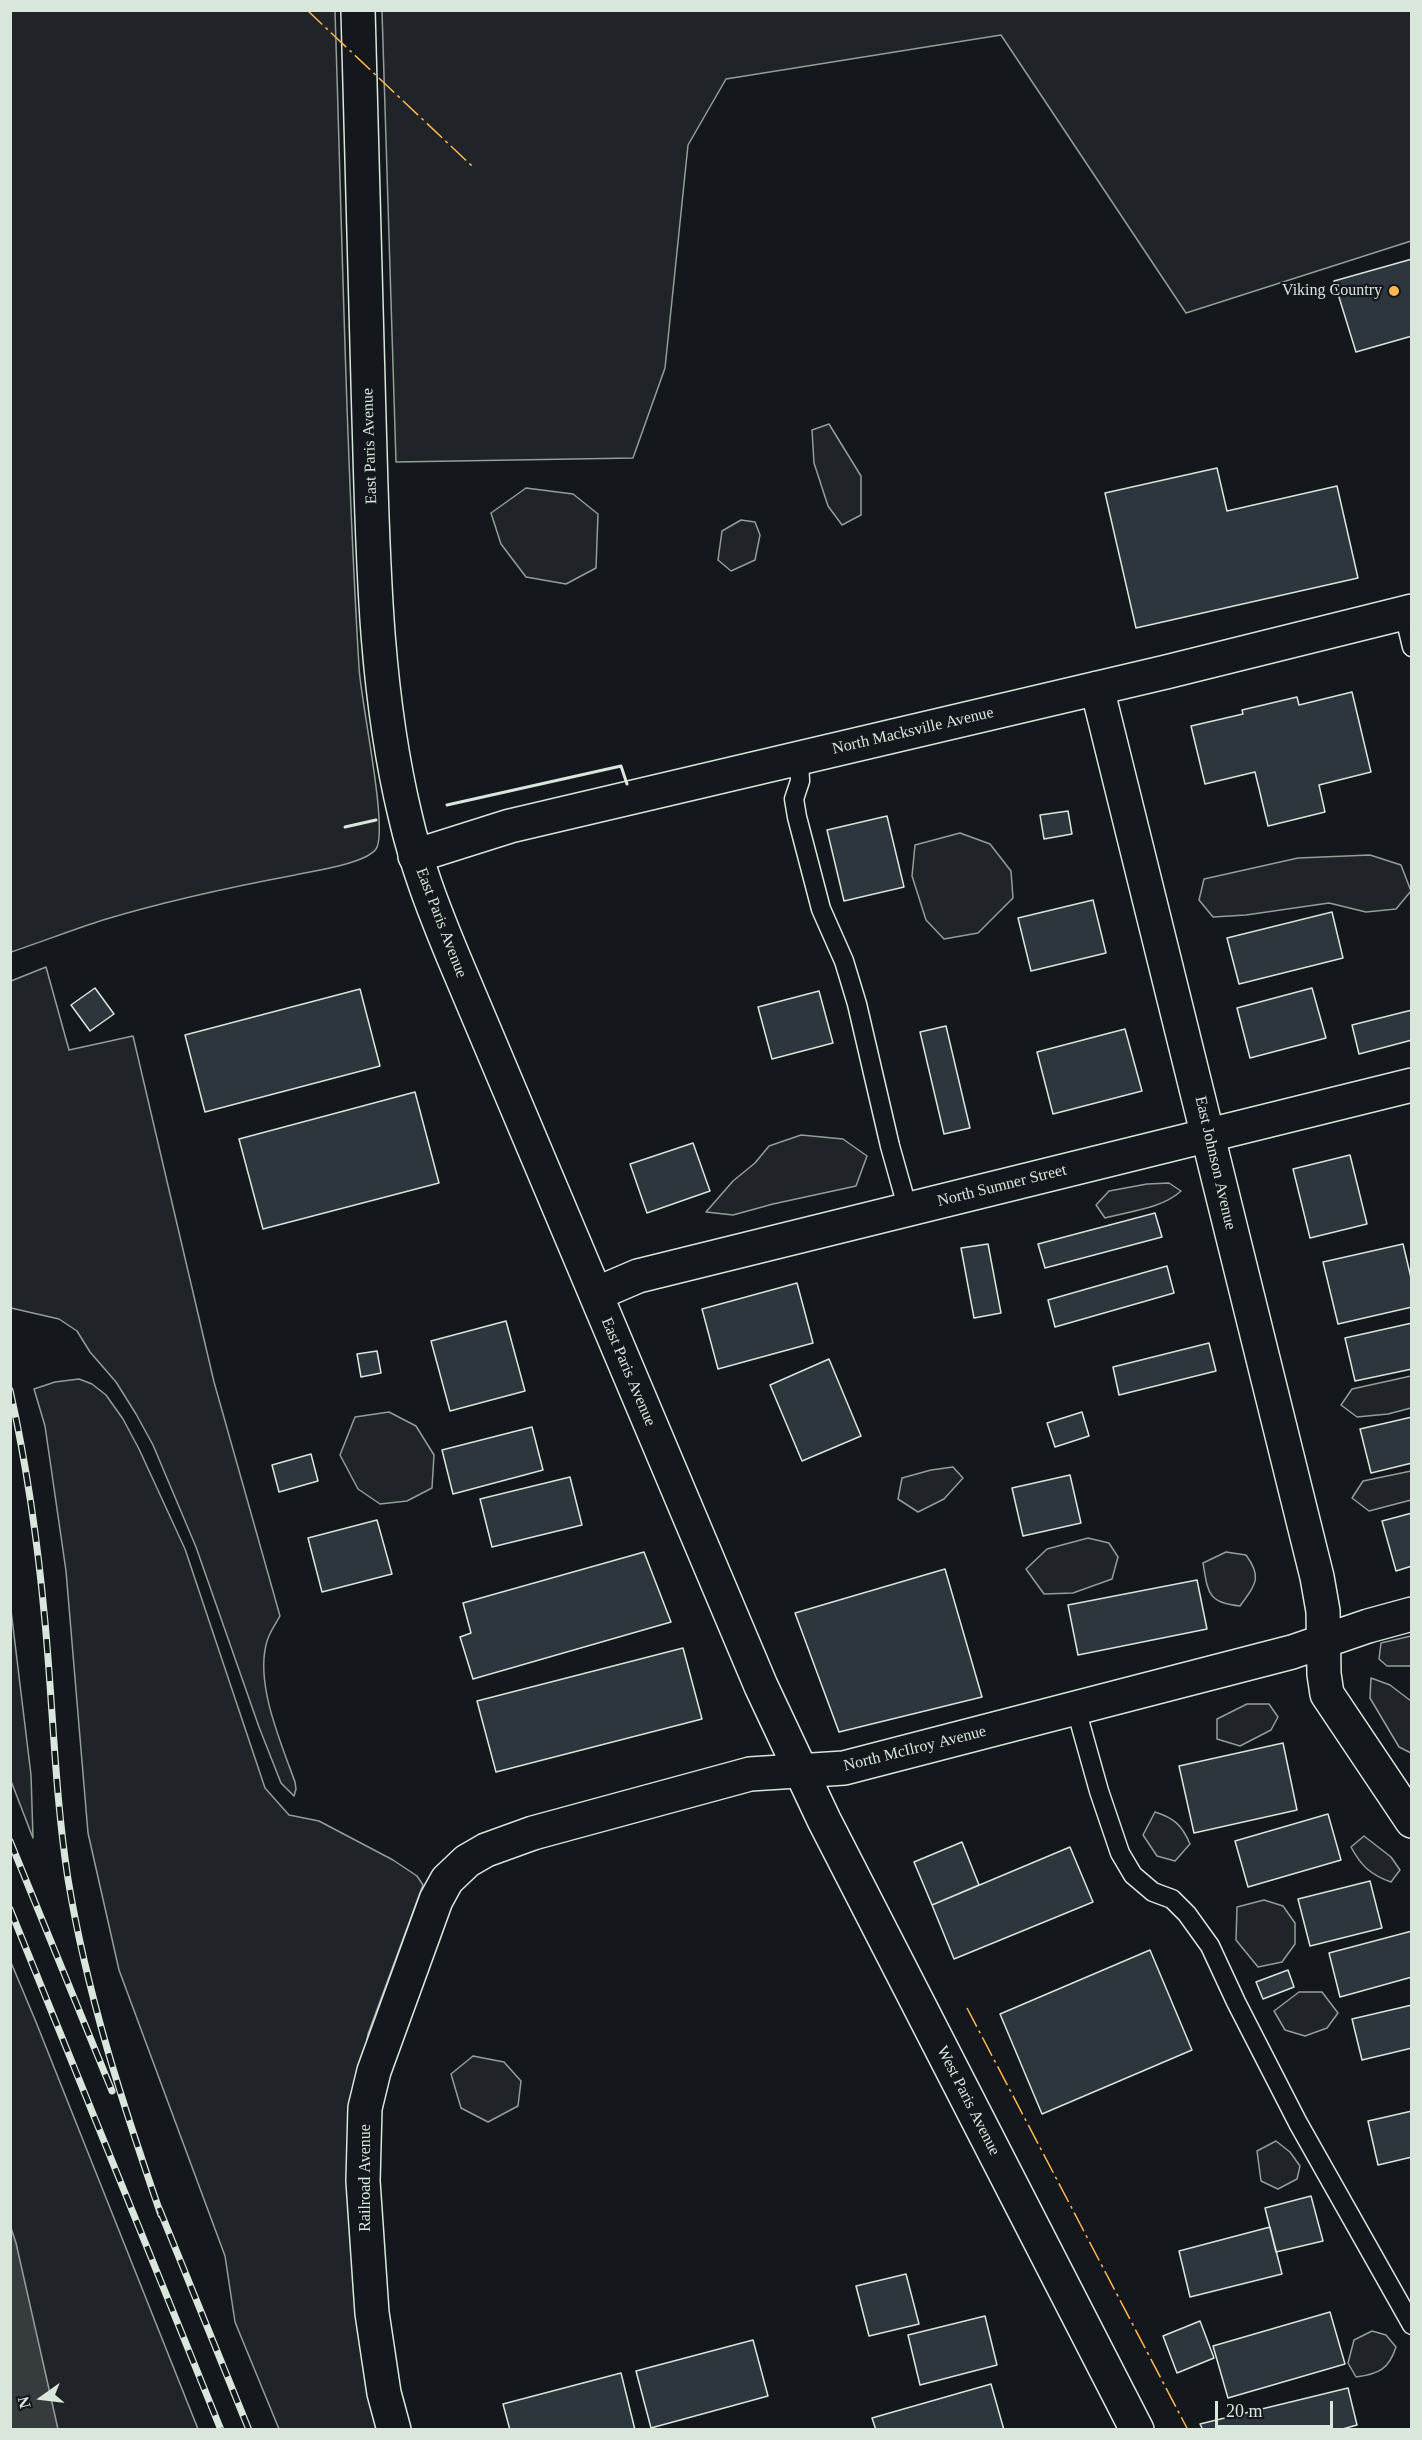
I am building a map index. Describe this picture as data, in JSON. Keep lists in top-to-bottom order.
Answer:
{
  "streets": {
    "street": [
      "East Paris Avenue",
      "North Macksville Avenue",
      "East Johnson Avenue",
      "North Sumner Street",
      "North McIlroy Avenue",
      "West Paris Avenue",
      "Railroad Avenue"
    ]
  },
  "crossings": [
    ["East Paris Avenue", "North Macksville Avenue"],
    ["East Paris Avenue", "North Sumner Street"],
    ["East Paris Avenue", "North McIlroy Avenue"],
    ["East Paris Avenue", "West Paris Avenue"],
    ["North Macksville Avenue", "East Johnson Avenue"],
    ["East Johnson Avenue", "North Sumner Street"],
    ["East Johnson Avenue", "North McIlroy Avenue"],
    ["North McIlroy Avenue", "West Paris Avenue"],
    ["North McIlroy Avenue", "Railroad Avenue"]
  ],
  "places": ["Viking Country"],
  "scale_bar": "20 m",
  "north": "left"
}
